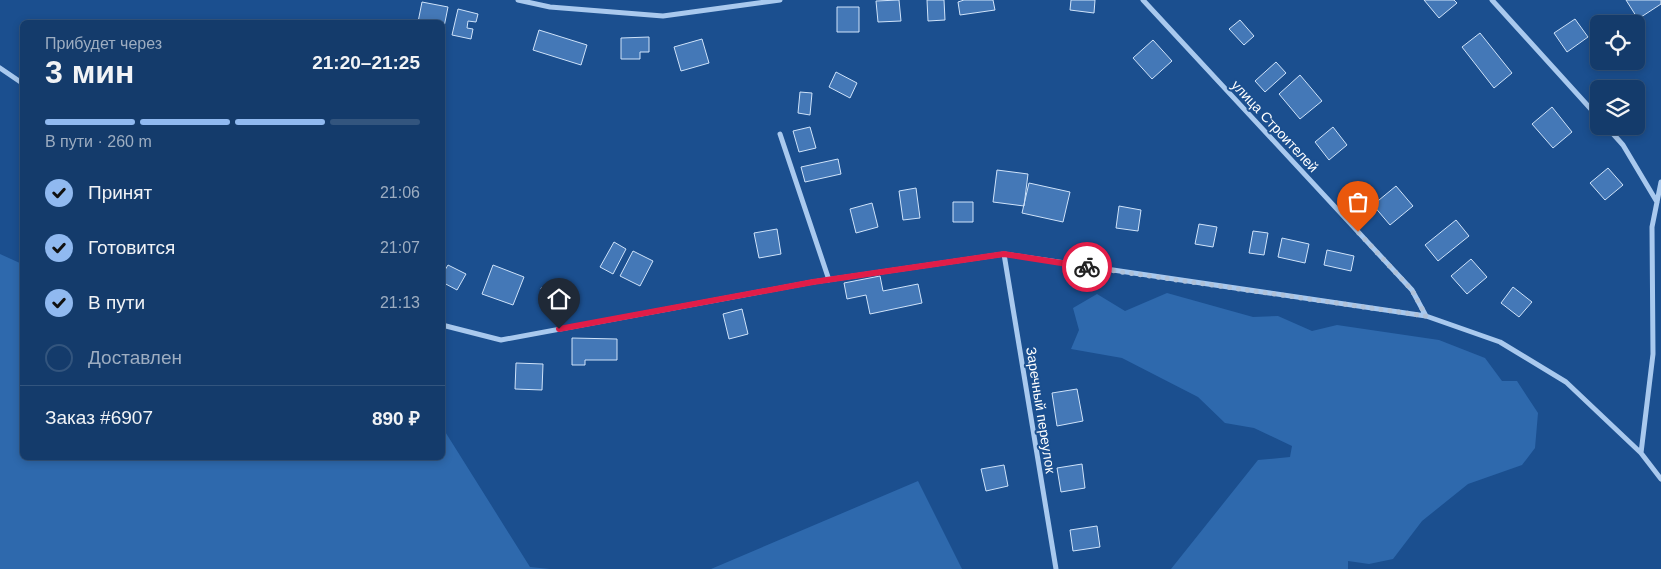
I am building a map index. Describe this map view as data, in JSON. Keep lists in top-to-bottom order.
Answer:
{
  "streets": {
    "street": ["улица Строителей", "Заречный переулок"]
  },
  "page": {
    "heading": ["3 мин", "Прибудет через", "21:20–21:25"],
    "panel": ["Заказ #6907", "890 ₽"],
    "bar": "В пути · 260 m",
    "list": [
      ["Принят", "21:06"],
      ["Готовится", "21:07"],
      ["В пути", "21:13"],
      "Доставлен"
    ]
  }
}
